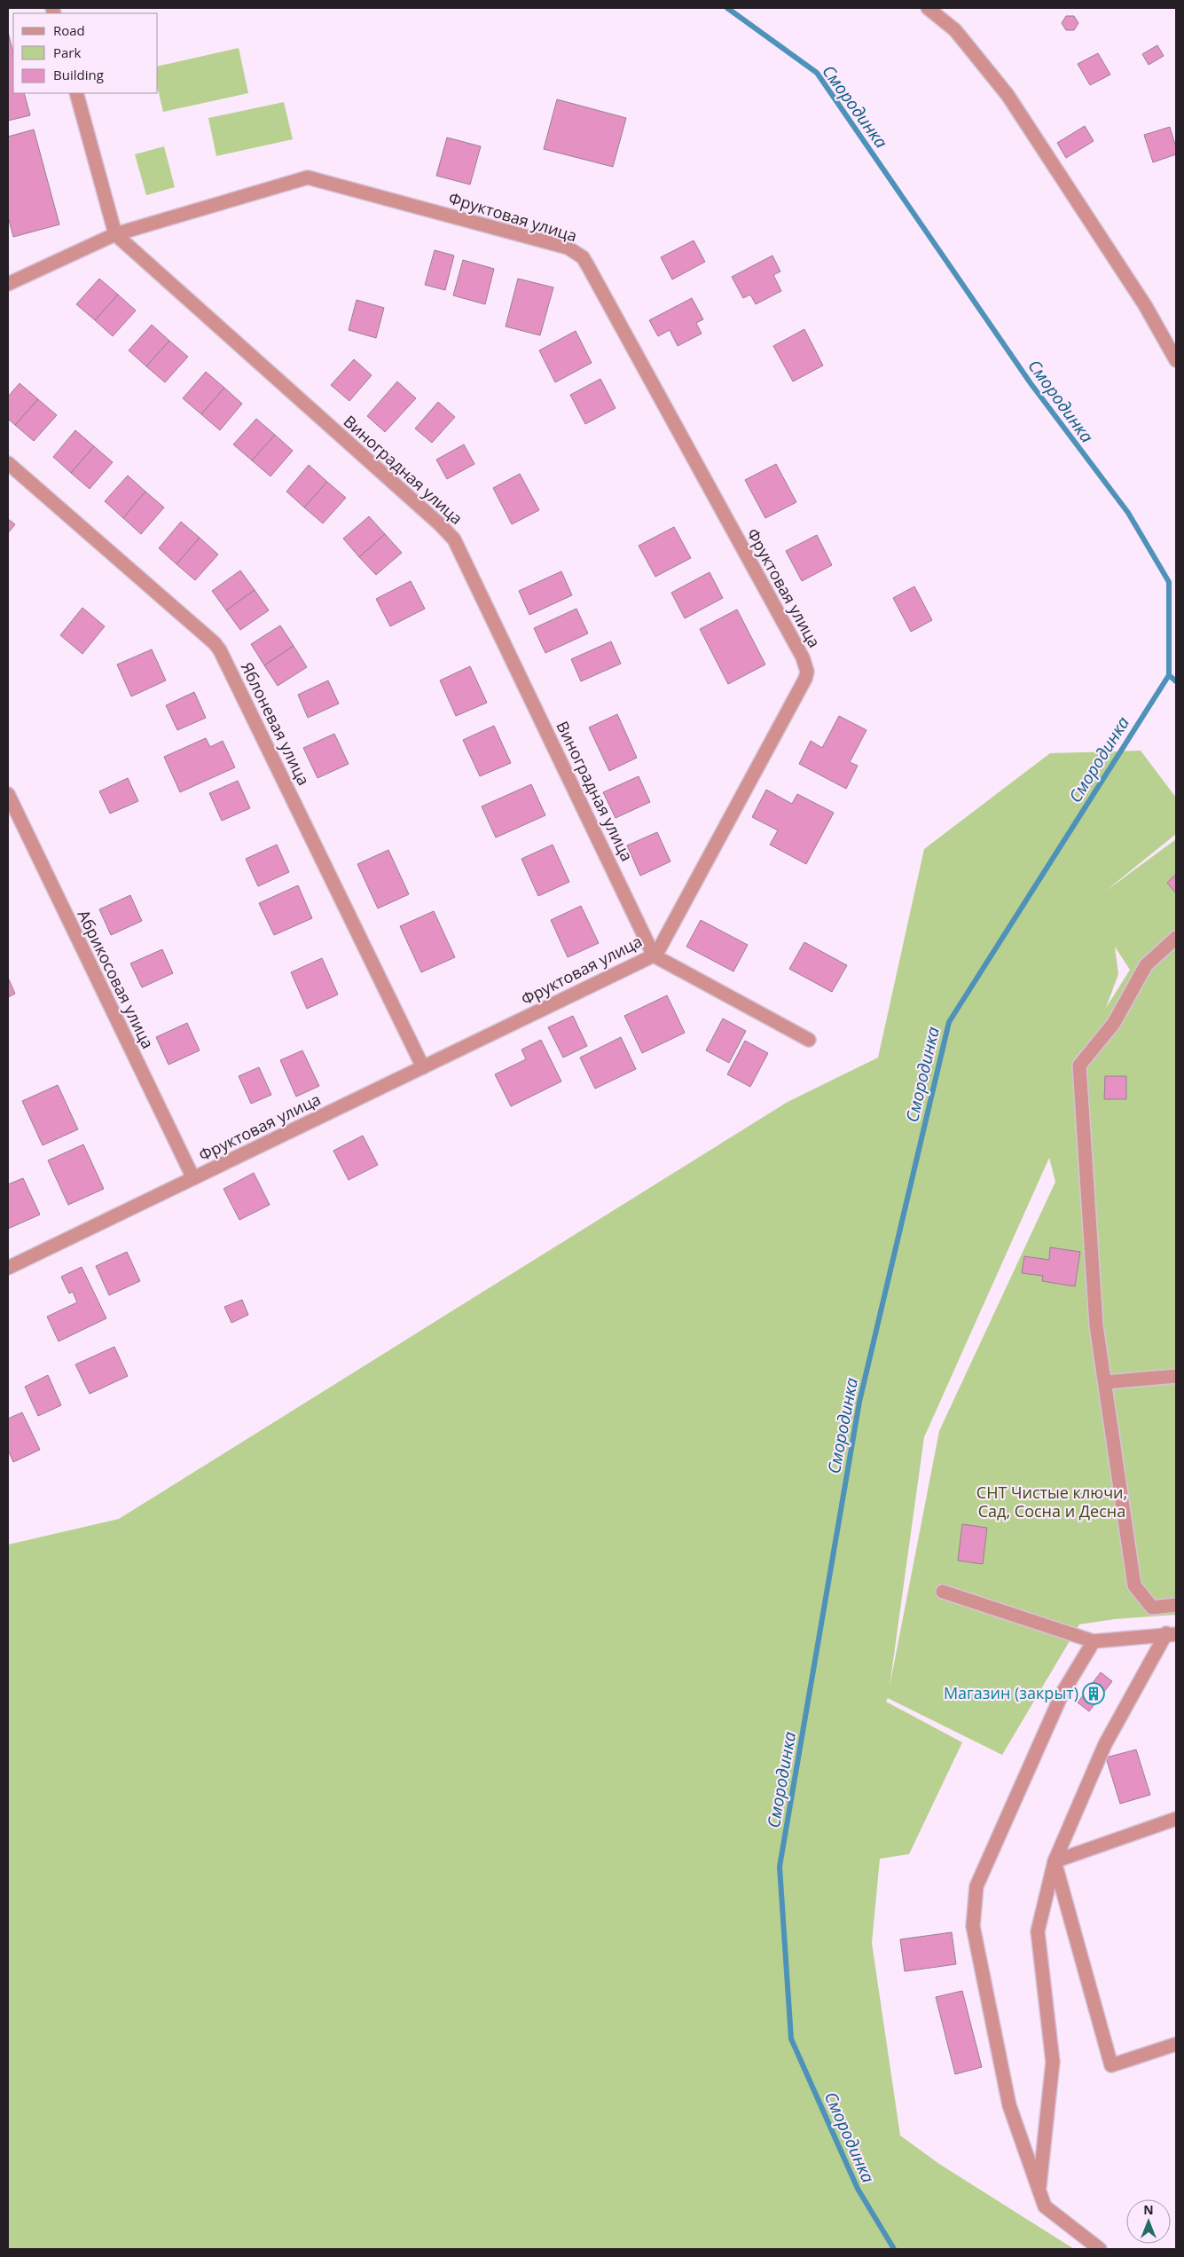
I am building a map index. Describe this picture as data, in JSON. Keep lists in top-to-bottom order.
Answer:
{
  "streets": {
    "street": [
      "Фруктовая улица",
      "Виноградная улица",
      "Яблоневая улица",
      "Абрикосовая улица"
    ]
  },
  "crossings": [
    ["Фруктовая улица", "Виноградная улица"],
    ["Фруктовая улица", "Яблоневая улица"],
    ["Фруктовая улица", "Абрикосовая улица"]
  ],
  "water": ["Смородинка"],
  "parks": ["СНТ Чистые ключи, Сад, Сосна и Десна"],
  "places": {
    "building": ["Магазин (закрыт)"]
  },
  "legend": ["Road", "Park", "Building"],
  "north": "top"
}
